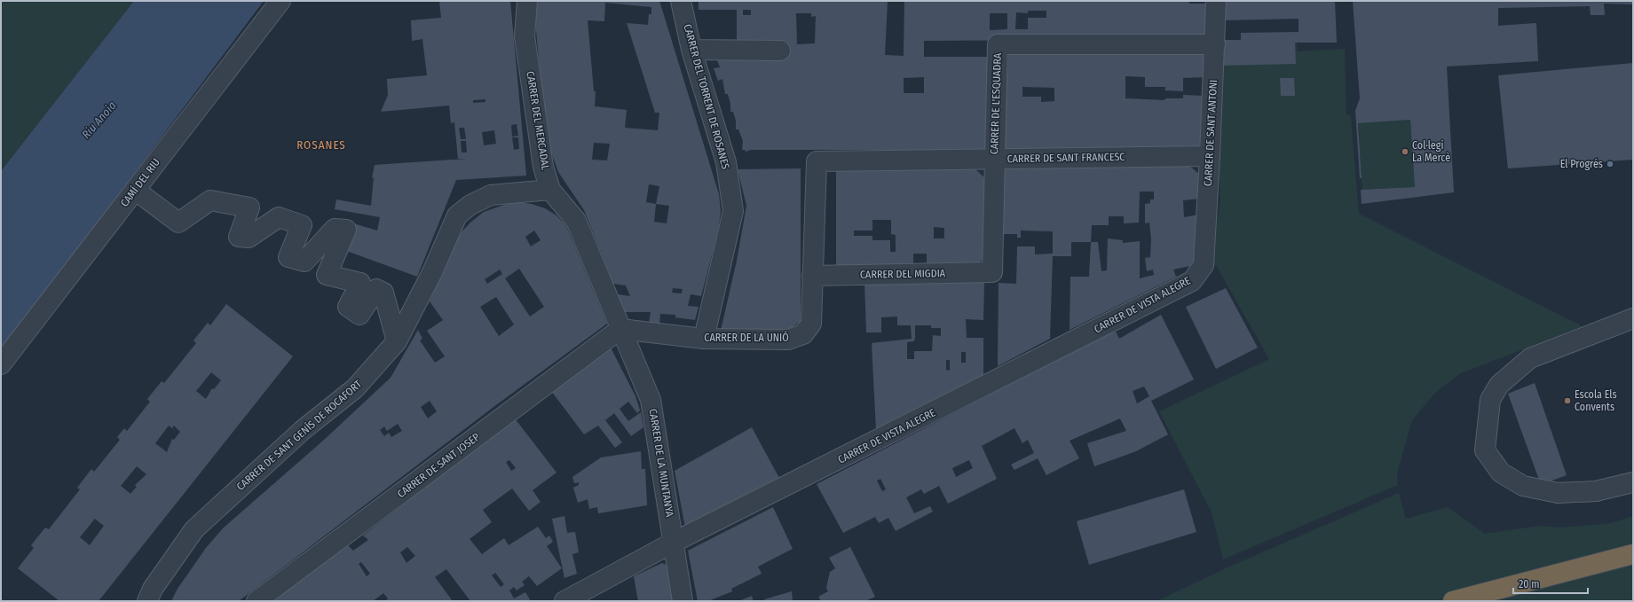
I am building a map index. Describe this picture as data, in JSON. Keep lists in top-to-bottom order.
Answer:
{
  "streets": {
    "street": [
      "CARRER DEL TORRENT DE ROSANES",
      "CARRER DE L'ESQUADRA",
      "CARRER DEL MERCADAL",
      "CARRER DE SANT ANTONI",
      "CARRER DE SANT FRANCESC",
      "CAMÍ DEL RIU",
      "CARRER DEL MIGDIA",
      "CARRER DE VISTA ALEGRE",
      "CARRER DE LA UNIÓ",
      "CARRER DE SANT GENÍS DE ROCAFORT",
      "CARRER DE LA MUNTANYA",
      "CARRER DE SANT JOSEP"
    ]
  },
  "crossings": [
    ["CARRER DEL TORRENT DE ROSANES", "CARRER DE LA UNIÓ"],
    ["CARRER DE L'ESQUADRA", "CARRER DE SANT ANTONI"],
    ["CARRER DE L'ESQUADRA", "CARRER DE SANT FRANCESC"],
    ["CARRER DE L'ESQUADRA", "CARRER DEL MIGDIA"],
    ["CARRER DEL MERCADAL", "CARRER DE LA UNIÓ"],
    ["CARRER DEL MERCADAL", "CARRER DE SANT GENÍS DE ROCAFORT"],
    ["CARRER DEL MERCADAL", "CARRER DE LA MUNTANYA"],
    ["CARRER DEL MERCADAL", "CARRER DE SANT JOSEP"],
    ["CARRER DE SANT ANTONI", "CARRER DE SANT FRANCESC"],
    ["CARRER DE SANT ANTONI", "CARRER DE VISTA ALEGRE"],
    ["CARRER DE SANT FRANCESC", "CARRER DE LA UNIÓ"],
    ["CARRER DEL MIGDIA", "CARRER DE LA UNIÓ"],
    ["CARRER DE VISTA ALEGRE", "CARRER DE LA MUNTANYA"],
    ["CARRER DE LA UNIÓ", "CARRER DE LA MUNTANYA"],
    ["CARRER DE LA UNIÓ", "CARRER DE SANT JOSEP"],
    ["CARRER DE LA MUNTANYA", "CARRER DE SANT JOSEP"]
  ],
  "districts": ["ROSANES"],
  "water": ["Riu Anoia"],
  "places": ["Col·legi La Mercè", "El Progrés", "Escola Els Convents"],
  "scale_bar": "20 m"
}
